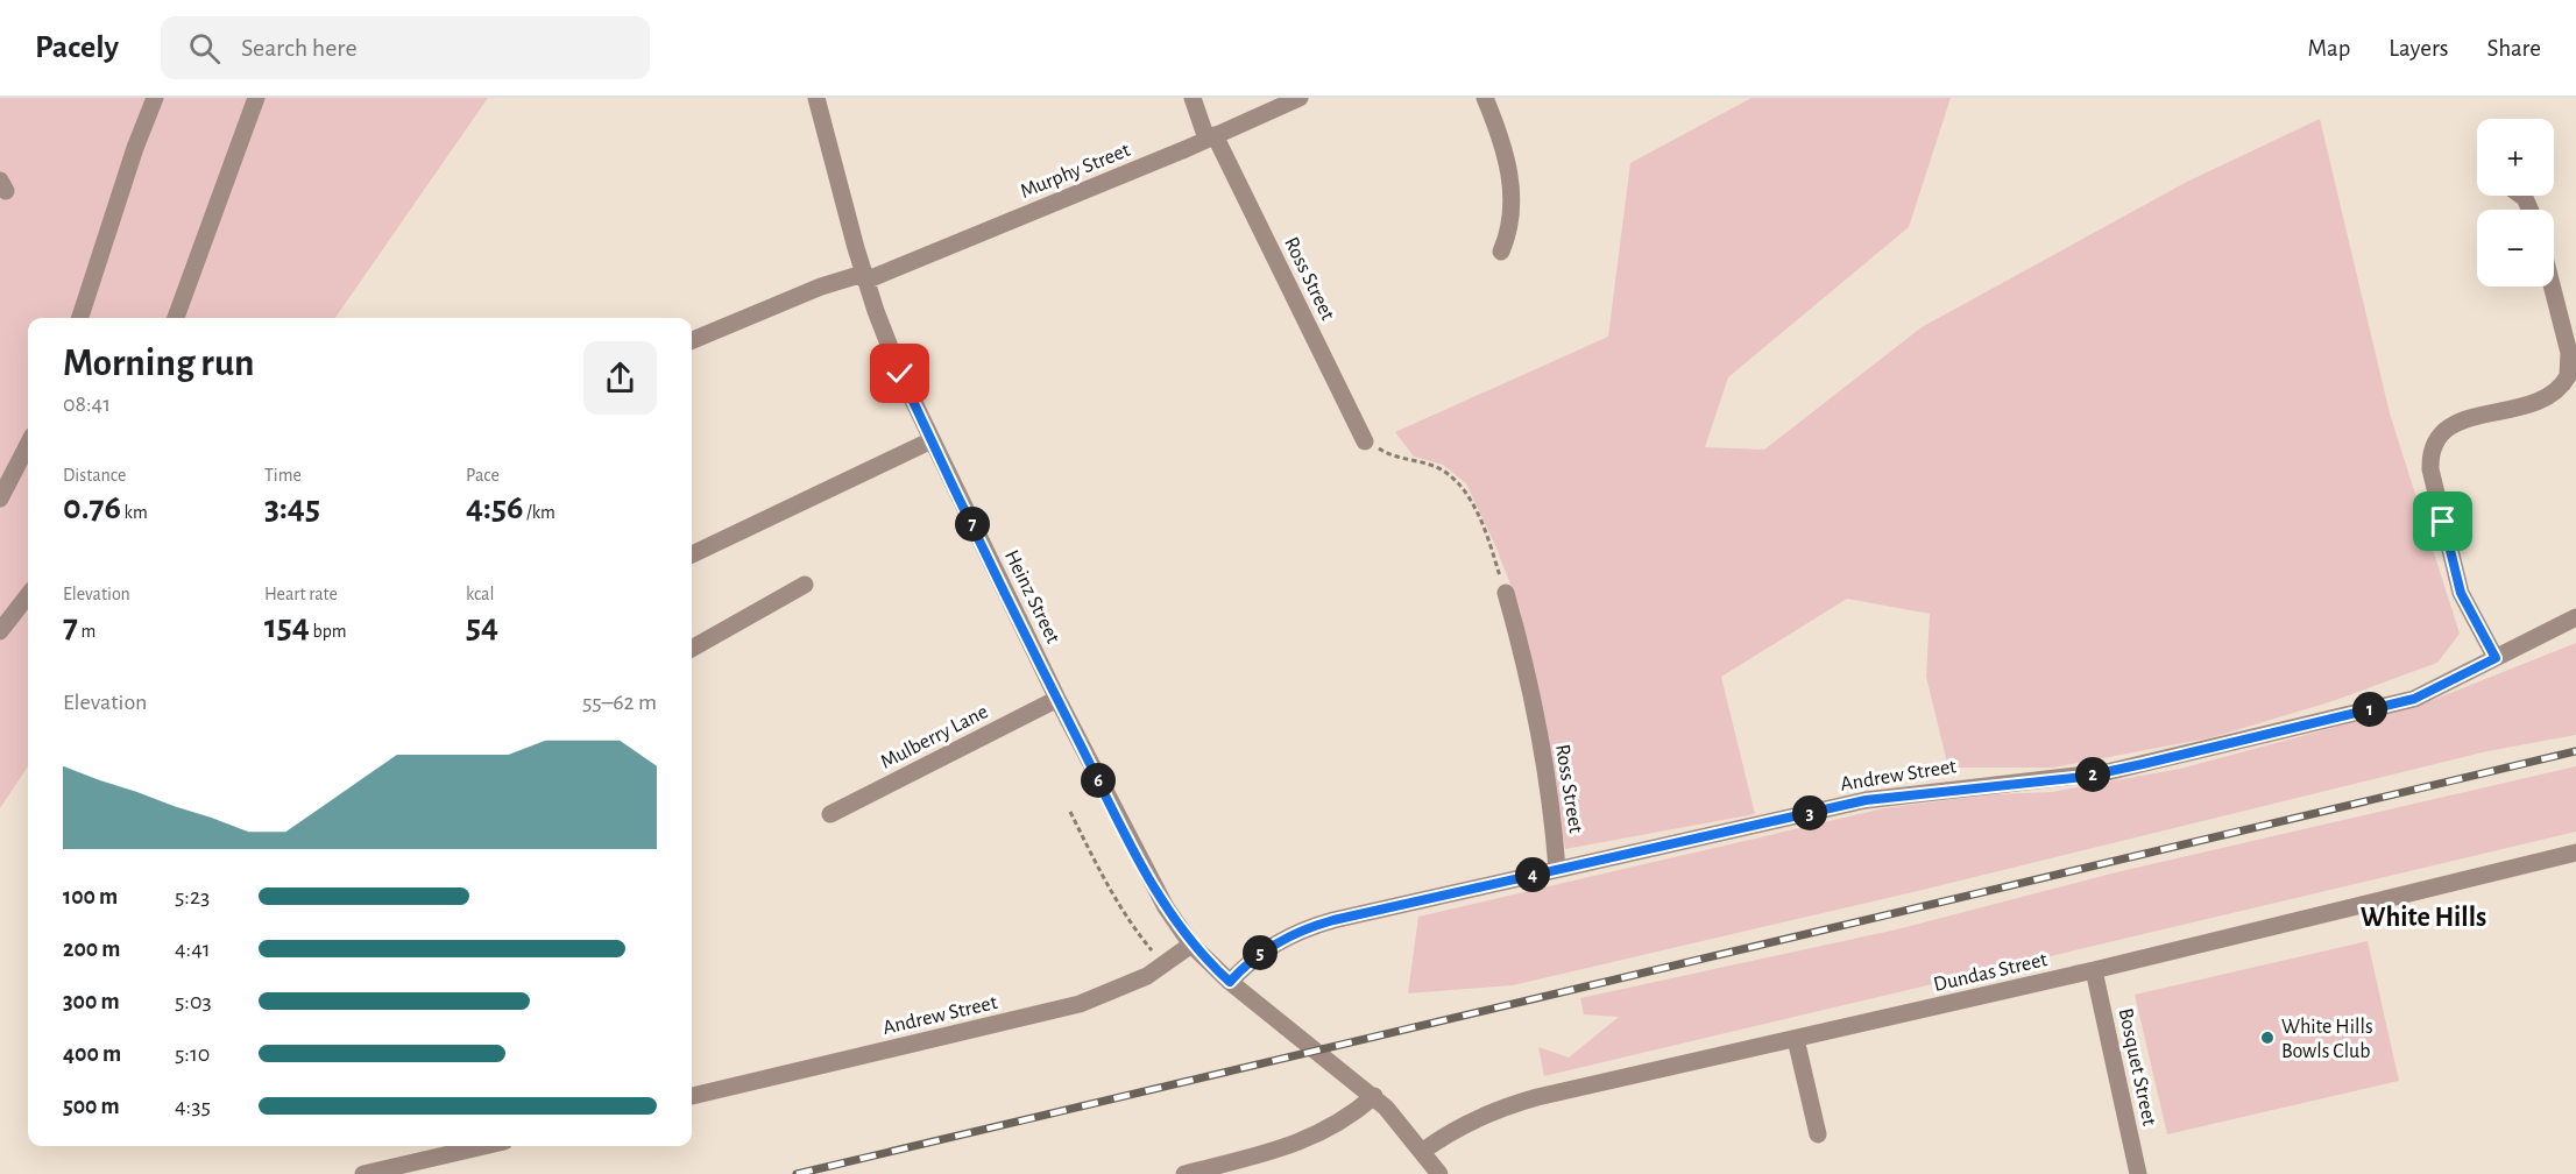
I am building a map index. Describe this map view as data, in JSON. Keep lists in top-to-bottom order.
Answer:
{
  "streets": {
    "street": [
      "Murphy Street",
      "Ross Street",
      "Heinz Street",
      "Mulberry Lane",
      "Andrew Street",
      "Dundas Street",
      "Bosquet Street"
    ]
  },
  "crossings": [
    ["Murphy Street", "Ross Street"],
    ["Murphy Street", "Heinz Street"],
    ["Ross Street", "Andrew Street"],
    ["Heinz Street", "Mulberry Lane"],
    ["Heinz Street", "Andrew Street"],
    ["Heinz Street", "Dundas Street"],
    ["Dundas Street", "Bosquet Street"]
  ],
  "districts": ["White Hills"],
  "places": ["White Hills Bowls Club"],
  "page": {
    "header": "Pacely",
    "search": "Search here",
    "nav": ["Map", "Layers", "Share"],
    "map_buttons": ["+", "−"],
    "heading": ["Morning run", "08:41"],
    "stats": [
      ["Distance", "0.76 km"],
      ["Time", "3:45"],
      ["Pace", "4:56 /km"],
      ["Elevation", "7 m"],
      ["Heart rate", "154 bpm"],
      ["kcal", "54"]
    ],
    "pins": [
      "7",
      "1",
      "2",
      "6",
      "3",
      "4",
      "5"
    ],
    "chart": ["Elevation", "55–62 m"],
    "list": [
      {
        "name": "100 m",
        "note": "5:23"
      },
      {
        "name": "200 m",
        "note": "4:41"
      },
      {
        "name": "300 m",
        "note": "5:03"
      },
      {
        "name": "400 m",
        "note": "5:10"
      },
      {
        "name": "500 m",
        "note": "4:35"
      }
    ]
  }
}
